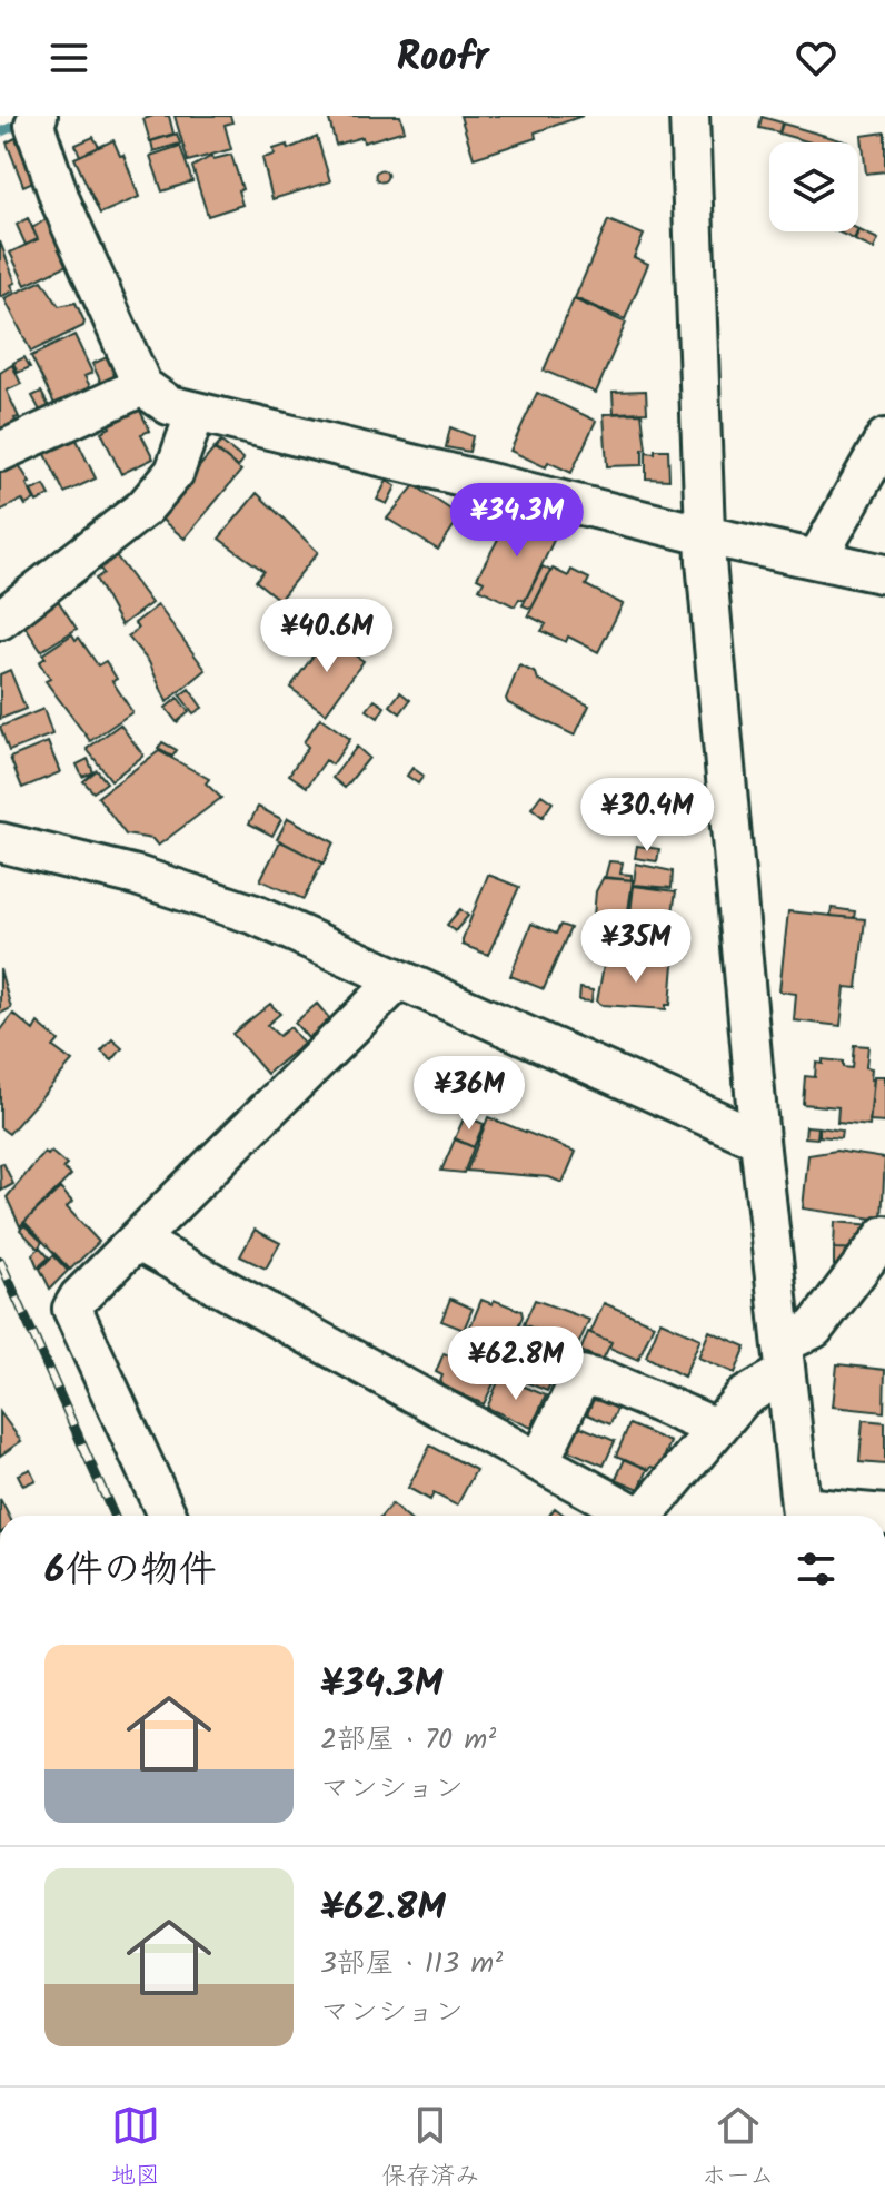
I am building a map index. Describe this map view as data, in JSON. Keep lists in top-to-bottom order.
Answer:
{
  "page": {
    "header": "Roofr",
    "price": [
      "¥34.3M",
      "¥40.6M",
      "¥30.4M",
      "¥35M",
      "¥36M",
      "¥62.8M"
    ],
    "heading": "6件の物件",
    "list": [
      {
        "name": "¥34.3M",
        "note": "2部屋 · 70 m² · マンション"
      },
      {
        "name": "¥62.8M",
        "note": "3部屋 · 113 m² · マンション"
      }
    ],
    "tabs": ["地図", "保存済み", "ホーム"]
  }
}
